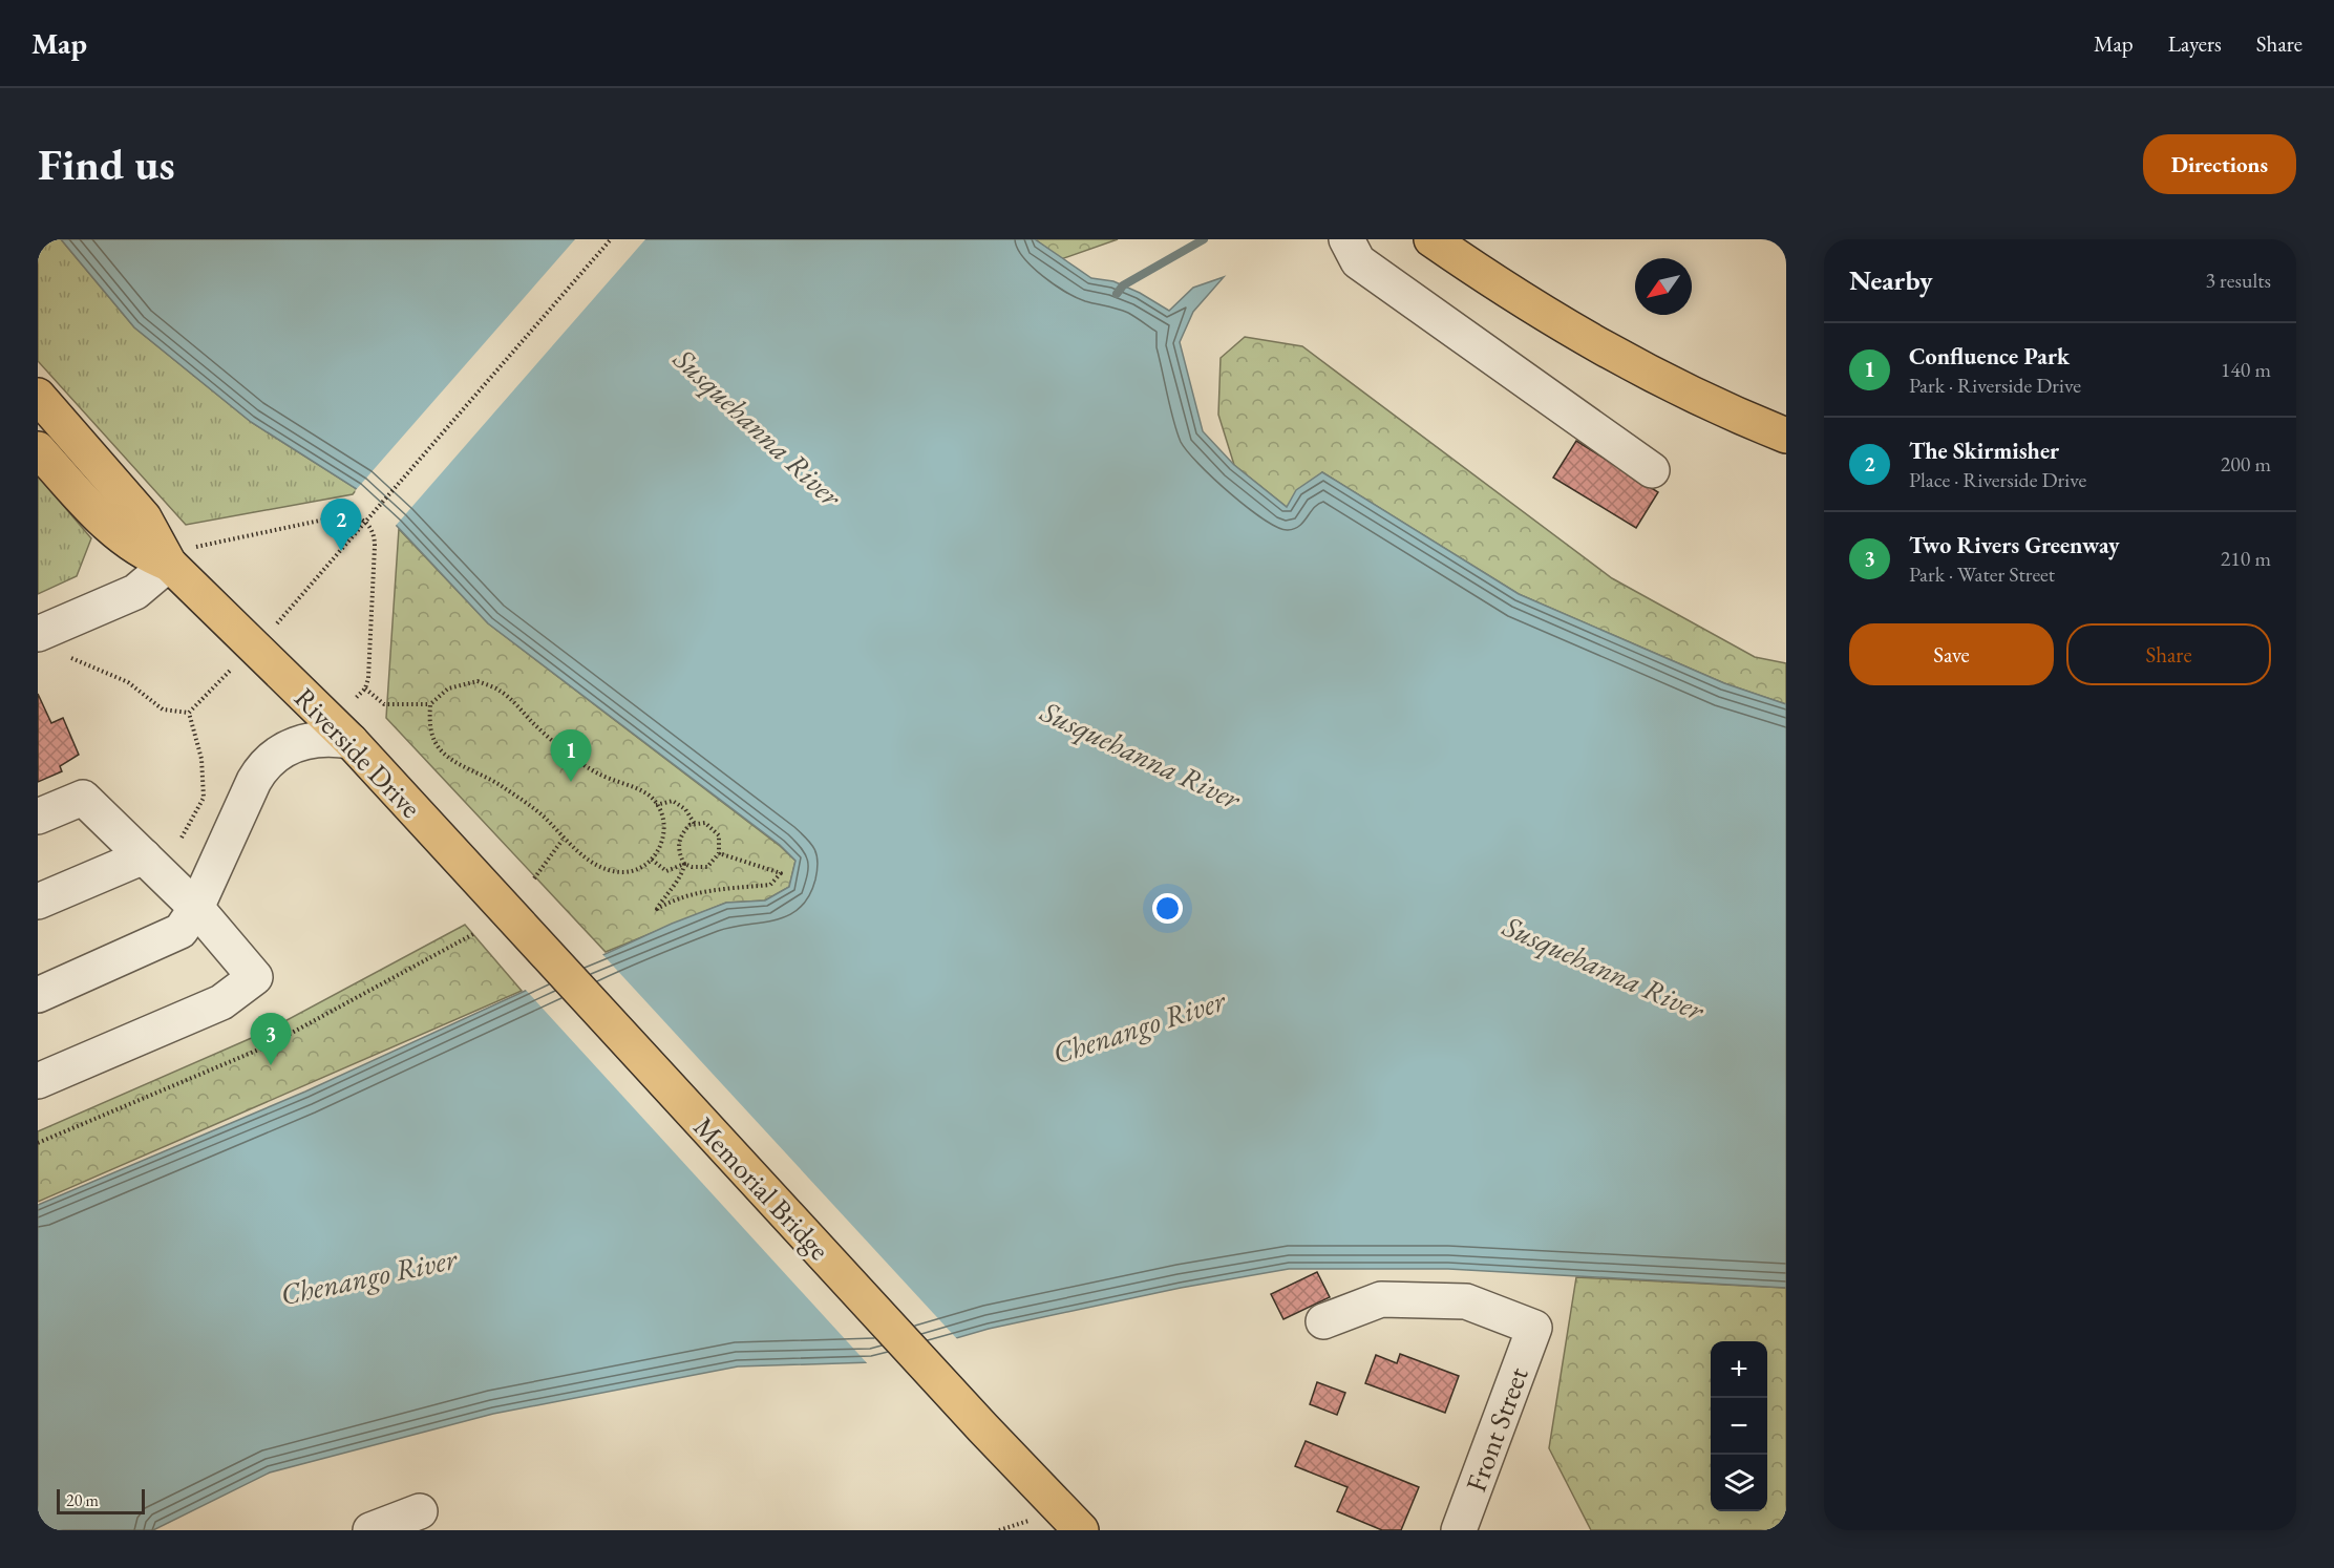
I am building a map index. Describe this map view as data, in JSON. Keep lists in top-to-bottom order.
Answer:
{
  "streets": {
    "main road": ["Riverside Drive", "Memorial Bridge"],
    "street": ["Front Street"]
  },
  "crossings": [
    ["Riverside Drive", "Memorial Bridge"]
  ],
  "water": ["Susquehanna River", "Chenango River"],
  "scale_bar": "20 m",
  "north": "bottom left",
  "page": {
    "header": "Map",
    "nav": ["Map", "Layers", "Share"],
    "buttons": [
      "Directions",
      ["Save", "Share"]
    ],
    "title": "Find us",
    "heading": ["Nearby", "3 results"],
    "list": [
      {
        "mark": "1",
        "name": "Confluence Park",
        "note": "Park · Riverside Drive",
        "value": "140 m"
      },
      {
        "mark": "2",
        "name": "The Skirmisher",
        "note": "Place · Riverside Drive",
        "value": "200 m"
      },
      {
        "mark": "3",
        "name": "Two Rivers Greenway",
        "note": "Park · Water Street",
        "value": "210 m"
      }
    ],
    "pins": ["2", "1", "3"],
    "map_buttons": ["+", "−"],
    "scale": "20 m"
  }
}
